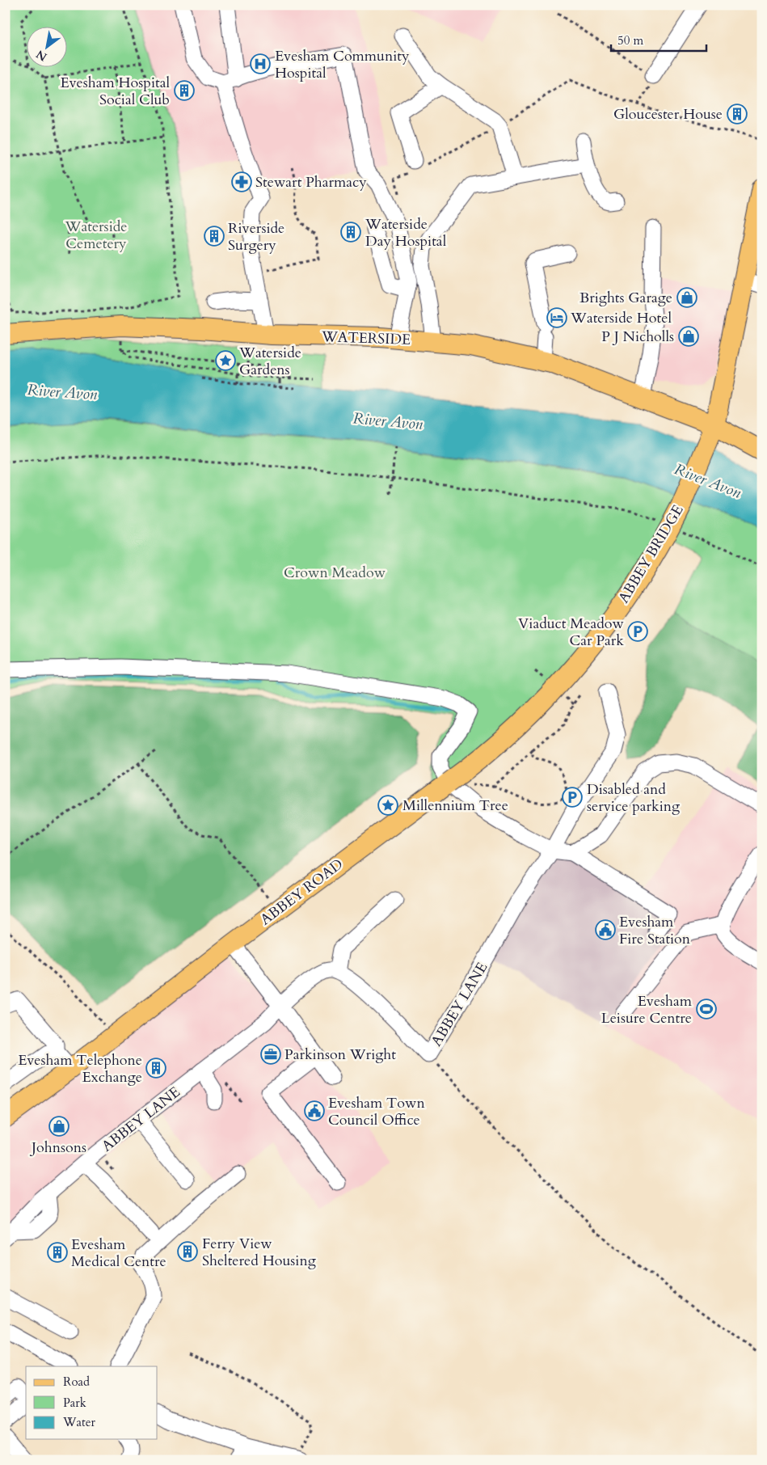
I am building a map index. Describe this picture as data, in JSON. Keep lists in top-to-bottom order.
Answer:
{
  "streets": {
    "main road": ["WATERSIDE", "ABBEY BRIDGE", "ABBEY ROAD"],
    "street": ["ABBEY LANE"]
  },
  "crossings": [
    ["WATERSIDE", "ABBEY BRIDGE"],
    ["ABBEY BRIDGE", "ABBEY ROAD"]
  ],
  "water": ["River Avon"],
  "parks": ["Waterside Cemetery", "Crown Meadow"],
  "places": {
    "hospital": ["Evesham Community Hospital"],
    "building": [
      "Evesham Hospital Social Club",
      "Gloucester House",
      "Waterside Day Hospital",
      "Riverside Surgery",
      "Evesham Telephone Exchange",
      "Ferry View Sheltered Housing",
      "Evesham Medical Centre"
    ],
    "pharmacy": ["Stewart Pharmacy"],
    "shop": ["Brights Garage", "P J Nicholls", "Johnsons"],
    "hotel": ["Waterside Hotel"],
    "place": ["Waterside Gardens", "Millennium Tree"],
    "parking": ["Viaduct Meadow Car Park", "Disabled and service parking"],
    "public building": ["Evesham Fire Station", "Evesham Town Council Office"],
    "sports": ["Evesham Leisure Centre"],
    "office": ["Parkinson Wright"]
  },
  "legend": ["Road", "Park", "Water"],
  "scale_bar": "50 m",
  "north": "bottom left"
}
